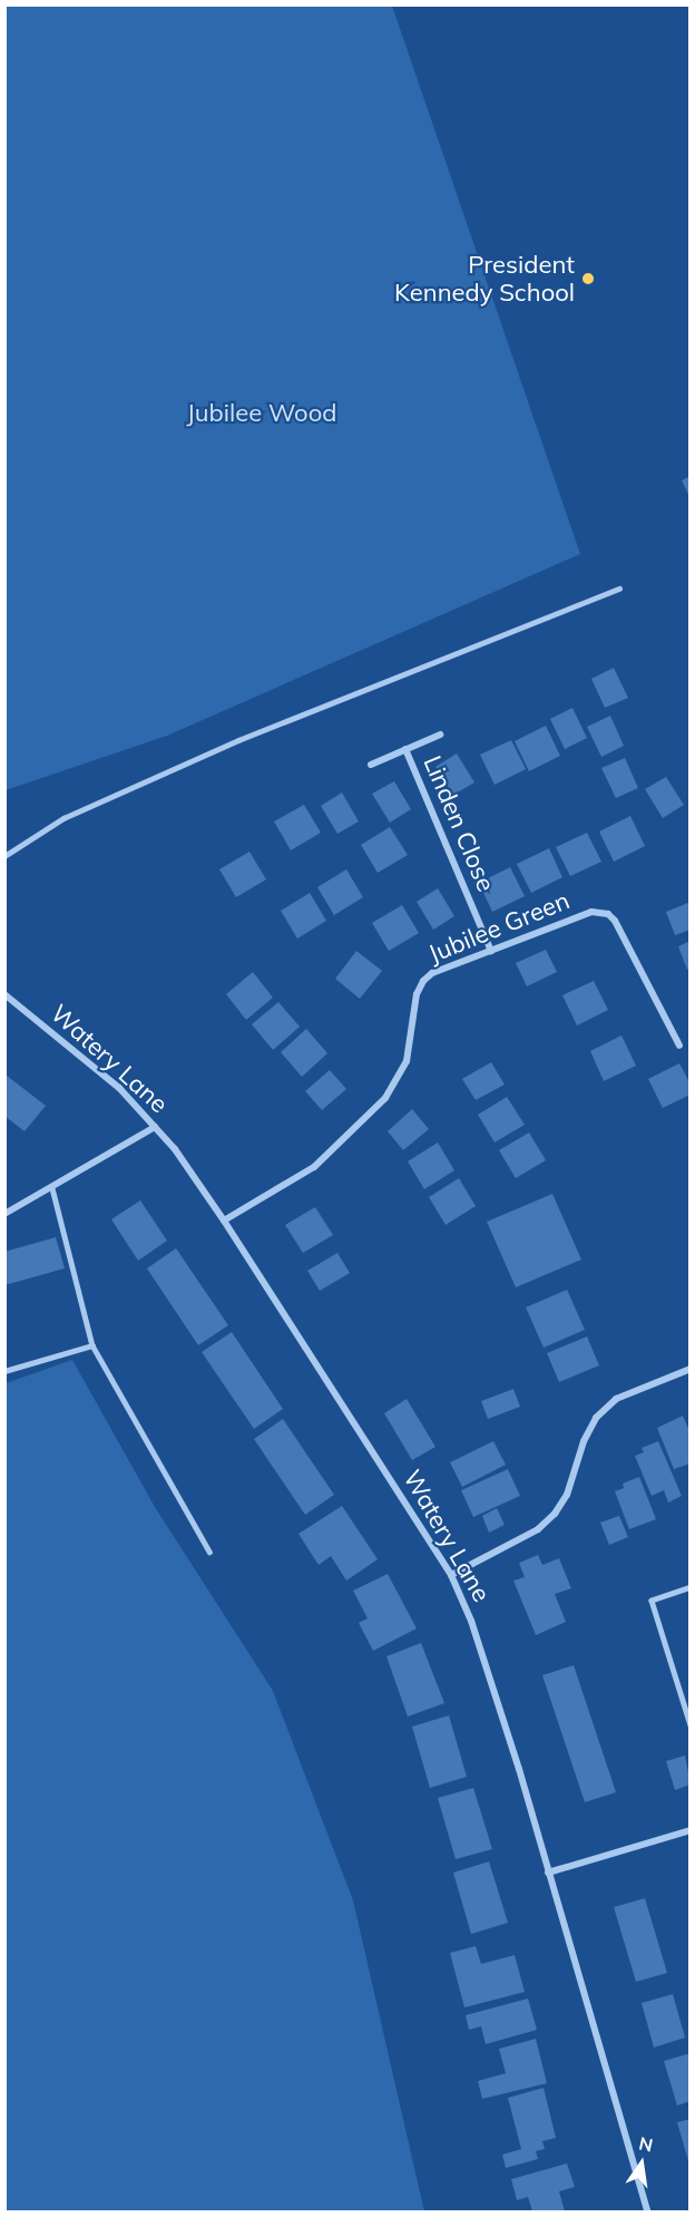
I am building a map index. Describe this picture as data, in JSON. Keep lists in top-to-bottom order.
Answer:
{
  "streets": {
    "street": ["Linden Close", "Jubilee Green", "Watery Lane"]
  },
  "crossings": [
    ["Linden Close", "Jubilee Green"],
    ["Jubilee Green", "Watery Lane"]
  ],
  "parks": ["Jubilee Wood"],
  "places": ["President Kennedy School"],
  "north": "top"
}
